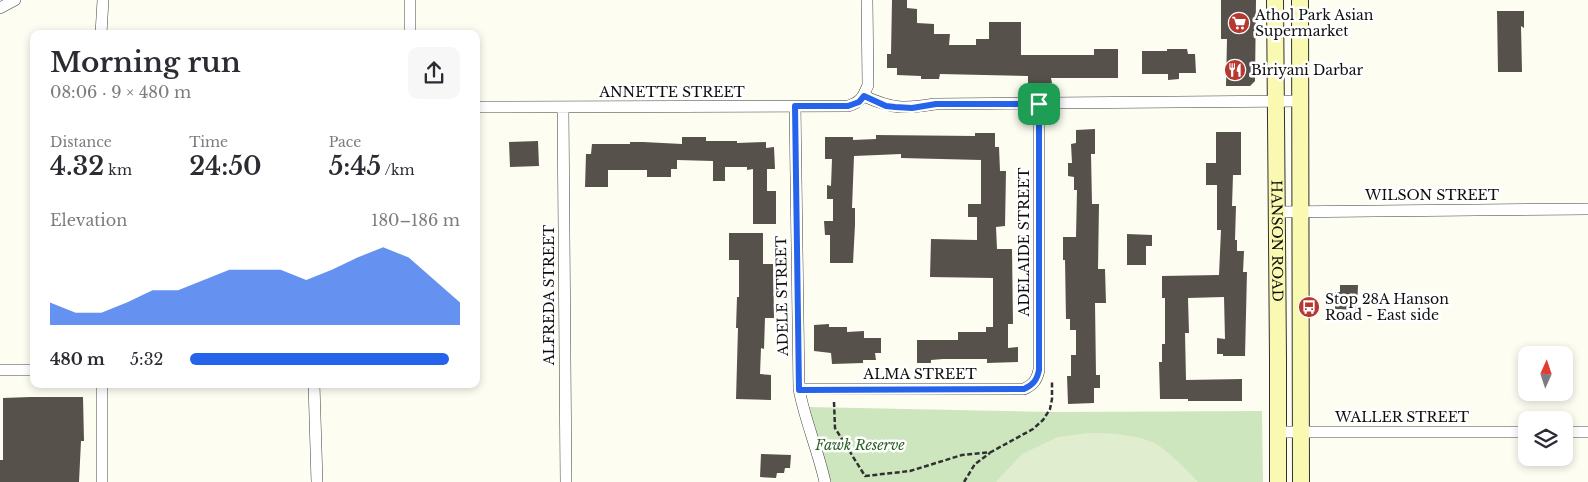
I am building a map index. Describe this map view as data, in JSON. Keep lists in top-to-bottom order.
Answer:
{
  "streets": {
    "main road": ["HANSON ROAD"],
    "street": [
      "ANNETTE STREET",
      "WILSON STREET",
      "ADELAIDE STREET",
      "ALFREDA STREET",
      "ADELE STREET",
      "ALMA STREET",
      "WALLER STREET"
    ]
  },
  "crossings": [
    ["ANNETTE STREET", "ALFREDA STREET"],
    ["ANNETTE STREET", "ADELE STREET"],
    ["WILSON STREET", "HANSON ROAD"],
    ["HANSON ROAD", "WALLER STREET"],
    ["ADELAIDE STREET", "ALMA STREET"],
    ["ADELE STREET", "ALMA STREET"]
  ],
  "parks": ["Fawk Reserve"],
  "places": {
    "supermarket": ["Athol Park Asian Supermarket"],
    "restaurant": ["Biriyani Darbar"],
    "bus stop": ["Stop 28A Hanson Road - East side"]
  },
  "north": "top",
  "page": {
    "heading": ["Morning run", "08:06 · 9 × 480 m"],
    "stats": [
      ["Distance", "4.32 km"],
      ["Time", "24:50"],
      ["Pace", "5:45 /km"]
    ],
    "chart": ["Elevation", "180–186 m"],
    "list": [
      {
        "name": "480 m",
        "note": "5:32"
      }
    ]
  }
}
